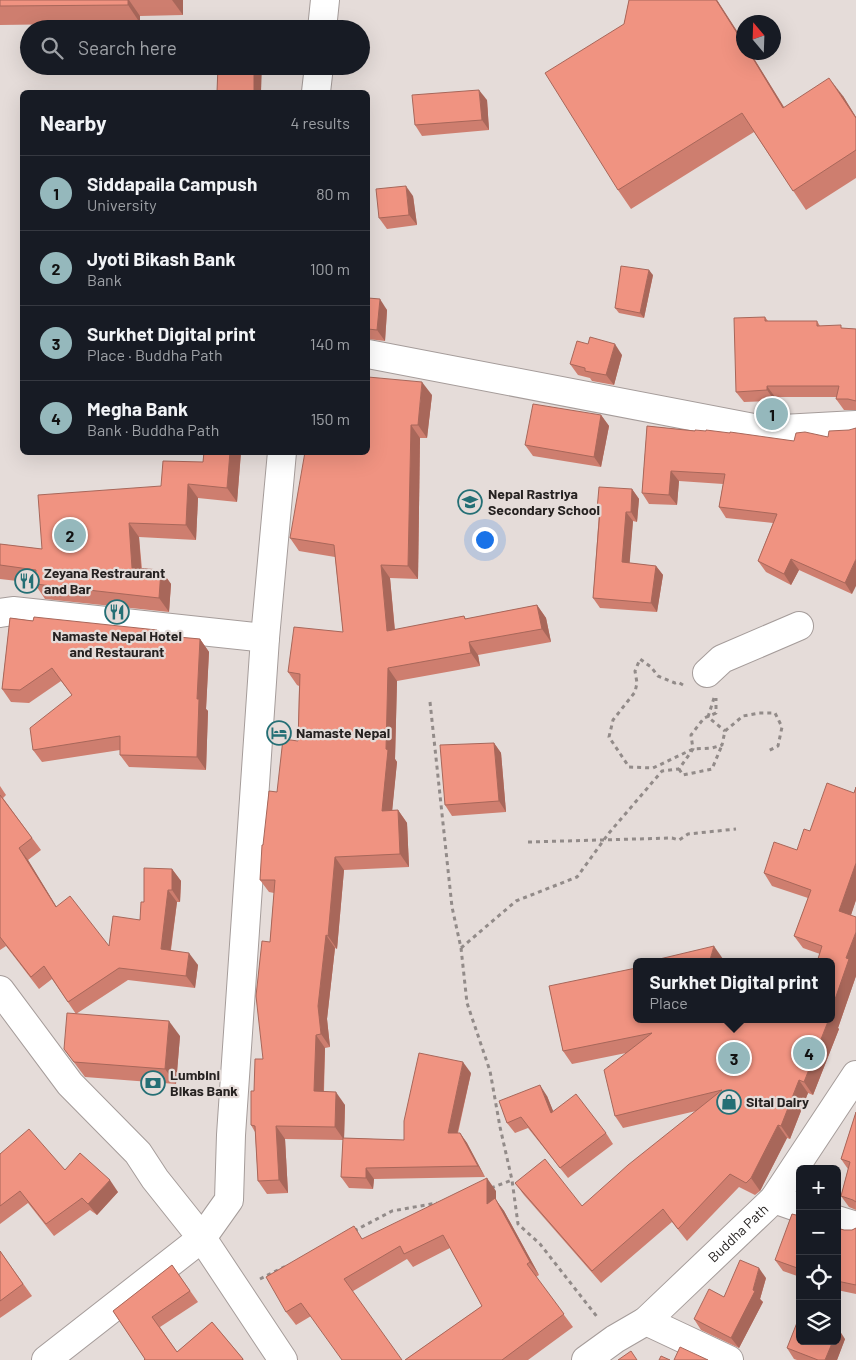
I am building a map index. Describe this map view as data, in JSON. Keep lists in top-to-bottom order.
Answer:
{
  "streets": {
    "street": ["Buddha Path"]
  },
  "places": {
    "school or university": ["Nepal Rastriya Secondary School"],
    "restaurant": ["Zeyana Restraurant and Bar", "Namaste Nepal Hotel and Restaurant"],
    "hotel": ["Namaste Nepal"],
    "bank": ["Lumbini Bikas Bank"],
    "shop": ["Sital Dairy"]
  },
  "north": "top",
  "page": {
    "search": "Search here",
    "heading": ["Nearby", "4 results"],
    "list": [
      {
        "mark": "1",
        "name": "Siddapaila Campush",
        "note": "University",
        "value": "80 m"
      },
      {
        "mark": "2",
        "name": "Jyoti Bikash Bank",
        "note": "Bank",
        "value": "100 m"
      },
      {
        "mark": "3",
        "name": "Surkhet Digital print",
        "note": "Place · Buddha Path",
        "value": "140 m"
      },
      {
        "mark": "4",
        "name": "Megha Bank",
        "note": "Bank · Buddha Path",
        "value": "150 m"
      }
    ],
    "pins": [
      "1",
      "2",
      "4",
      "3"
    ],
    "popup": ["Surkhet Digital print", "Place"],
    "map_buttons": ["+", "−"]
  }
}
